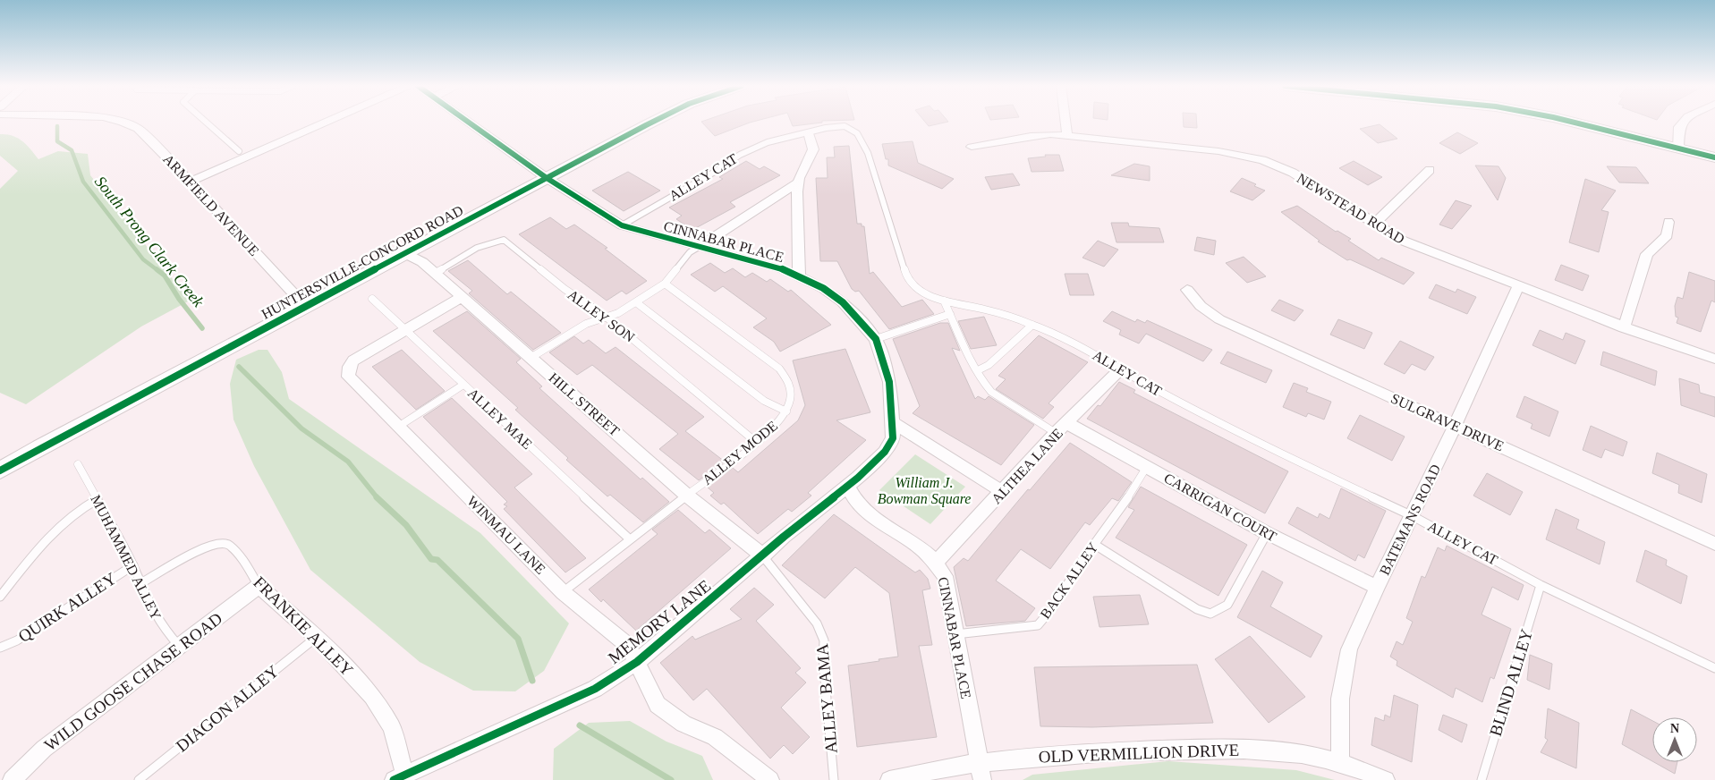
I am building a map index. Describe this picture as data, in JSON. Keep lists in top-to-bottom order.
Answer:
{
  "streets": {
    "main road": ["HUNTERSVILLE-CONCORD ROAD"],
    "street": [
      "ARMFIELD AVENUE",
      "NEWSTEAD ROAD",
      "CINNABAR PLACE",
      "HILL STREET",
      "SULGRAVE DRIVE",
      "ALTHEA LANE",
      "CARRIGAN COURT",
      "BATEMANS ROAD",
      "WINMAU LANE",
      "MEMORY LANE",
      "FRANKIE ALLEY",
      "WILD GOOSE CHASE ROAD",
      "OLD VERMILLION DRIVE"
    ],
    "lane": [
      "ALLEY CAT",
      "ALLEY SON",
      "ALLEY MAE",
      "ALLEY MODE",
      "MUHAMMED ALLEY",
      "BACK ALLEY",
      "QUIRK ALLEY",
      "BLIND ALLEY",
      "ALLEY BAMA",
      "DIAGON ALLEY"
    ]
  },
  "crossings": [
    ["ALLEY CAT", "CINNABAR PLACE"],
    ["ALLEY CAT", "ALTHEA LANE"],
    ["ALLEY CAT", "BATEMANS ROAD"],
    ["ALLEY CAT", "BLIND ALLEY"],
    ["ARMFIELD AVENUE", "HUNTERSVILLE-CONCORD ROAD"],
    ["NEWSTEAD ROAD", "BATEMANS ROAD"],
    ["CINNABAR PLACE", "HUNTERSVILLE-CONCORD ROAD"],
    ["CINNABAR PLACE", "ALTHEA LANE"],
    ["CINNABAR PLACE", "BACK ALLEY"],
    ["CINNABAR PLACE", "MEMORY LANE"],
    ["CINNABAR PLACE", "OLD VERMILLION DRIVE"],
    ["HUNTERSVILLE-CONCORD ROAD", "HILL STREET"],
    ["ALLEY SON", "HILL STREET"],
    ["ALLEY SON", "ALLEY MODE"],
    ["HILL STREET", "ALLEY MODE"],
    ["HILL STREET", "WINMAU LANE"],
    ["HILL STREET", "MEMORY LANE"],
    ["HILL STREET", "ALLEY BAMA"],
    ["ALLEY MAE", "ALLEY MODE"],
    ["ALLEY MAE", "WINMAU LANE"],
    ["SULGRAVE DRIVE", "BATEMANS ROAD"],
    ["ALLEY MODE", "WINMAU LANE"],
    ["ALTHEA LANE", "CARRIGAN COURT"],
    ["CARRIGAN COURT", "BATEMANS ROAD"],
    ["CARRIGAN COURT", "BACK ALLEY"],
    ["BATEMANS ROAD", "OLD VERMILLION DRIVE"],
    ["WINMAU LANE", "MEMORY LANE"],
    ["MUHAMMED ALLEY", "QUIRK ALLEY"],
    ["MUHAMMED ALLEY", "FRANKIE ALLEY"],
    ["MUHAMMED ALLEY", "WILD GOOSE CHASE ROAD"],
    ["MEMORY LANE", "FRANKIE ALLEY"],
    ["MEMORY LANE", "ALLEY BAMA"],
    ["FRANKIE ALLEY", "WILD GOOSE CHASE ROAD"],
    ["FRANKIE ALLEY", "DIAGON ALLEY"]
  ],
  "water": ["South Prong Clark Creek"],
  "parks": ["William J. Bowman Square"],
  "north": "top"
}
